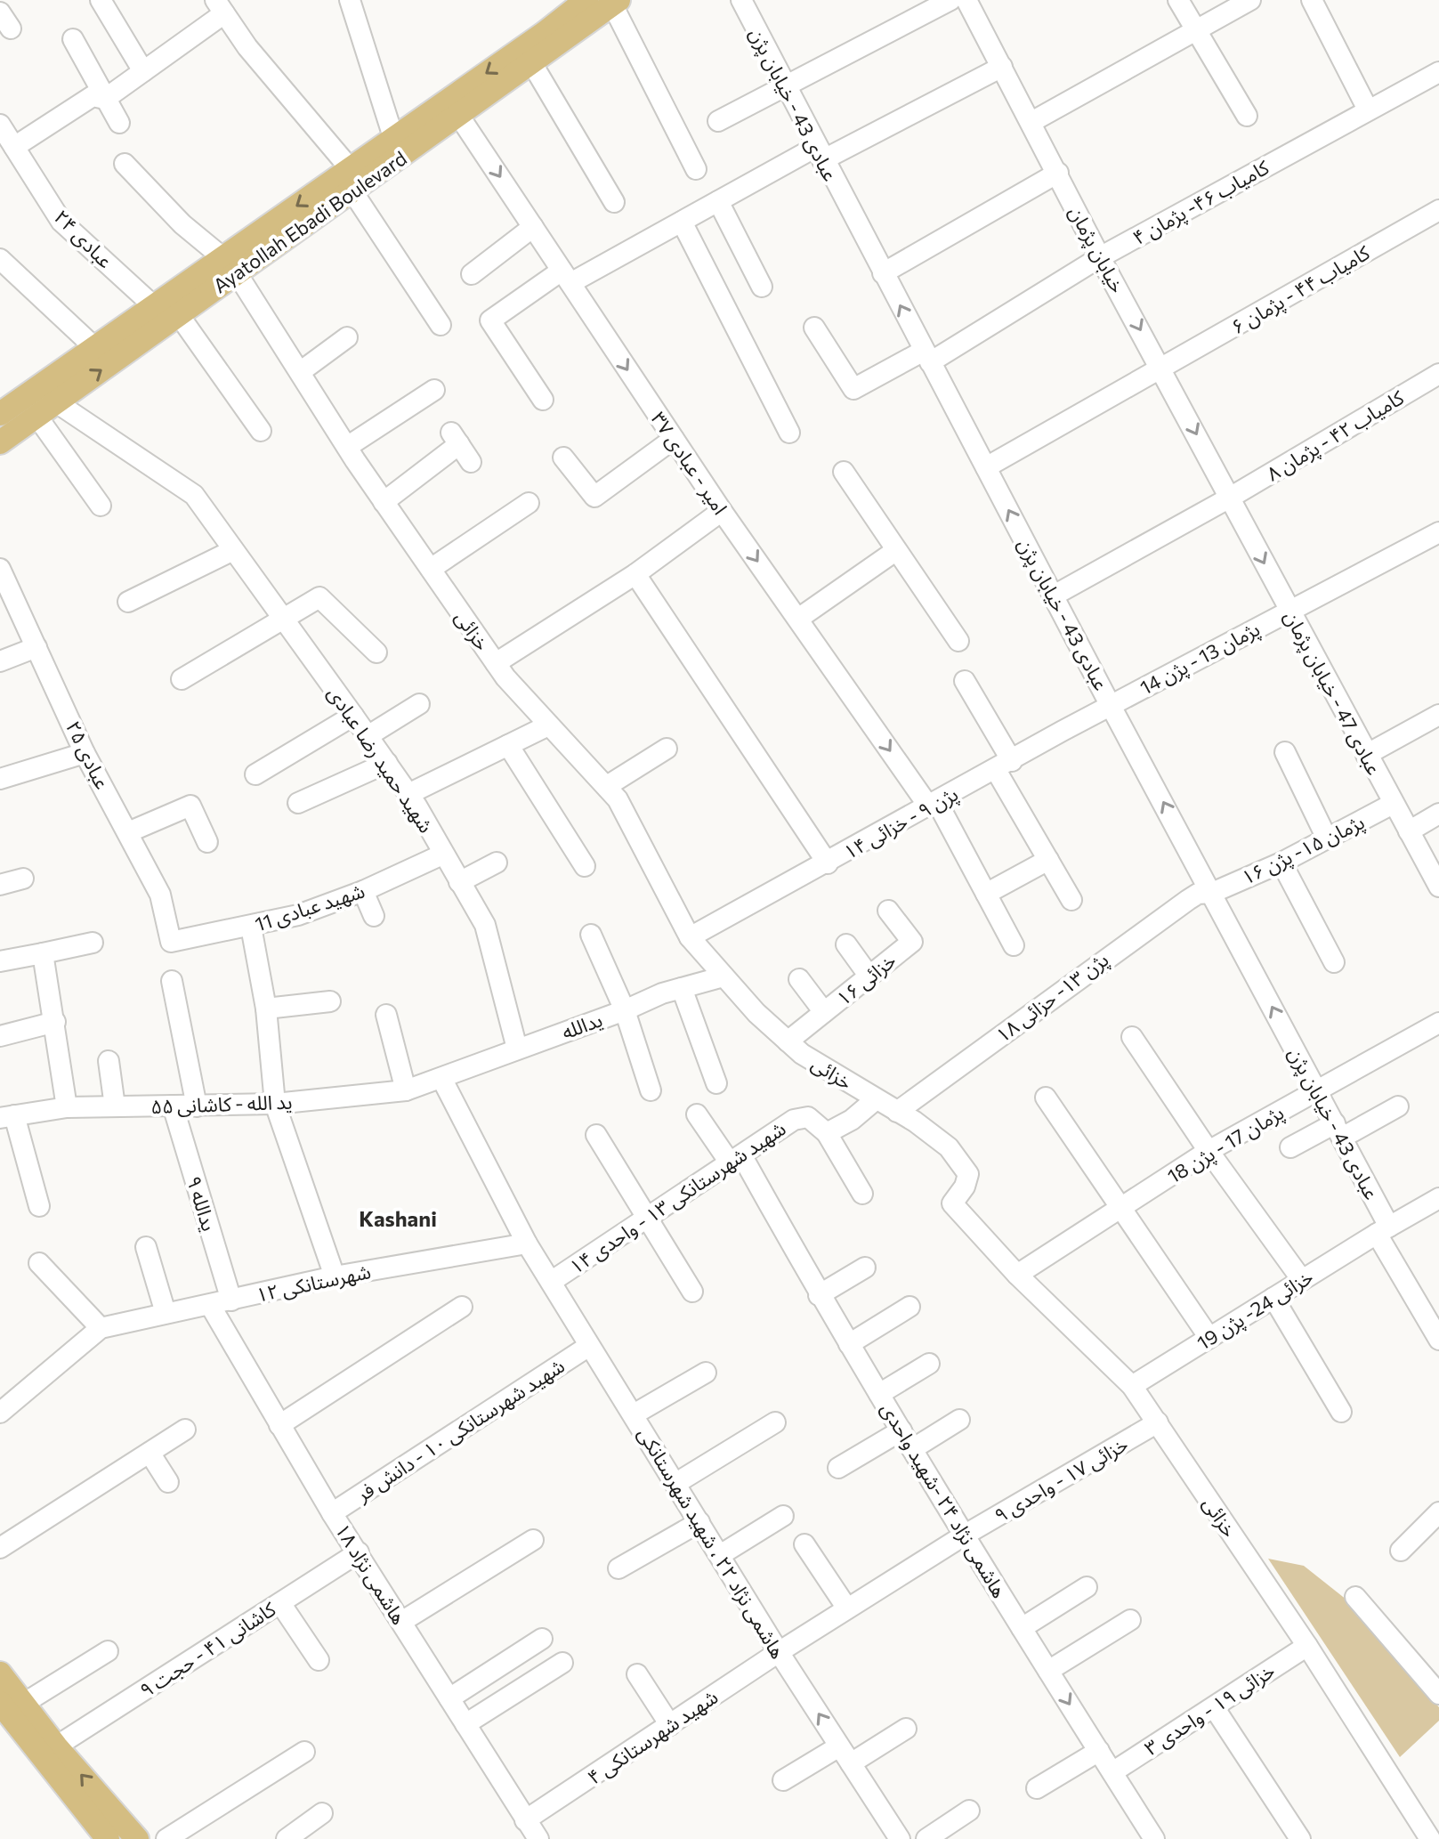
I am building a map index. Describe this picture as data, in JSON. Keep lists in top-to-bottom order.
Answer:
{
  "streets": {
    "main road": ["Ayatollah Ebadi Boulevard"],
    "street": [
      "عبادی 43 - خیابان پژن",
      "کامیاب ۴۶- پژمان ۴",
      "عبادی ۲۴",
      "خیابان پژمان",
      "کامیاب ۴۴ - پژمان ۶",
      "کامیاب ۴۲ - پژمان ۸",
      "امیر - عبادی ۳۷",
      "خزائی",
      "پژمان 13 - پژن 14",
      "عبادی 47 - خیابان پژمان",
      "عبادی ۲۵",
      "شهید حمید رضا عبادی",
      "پژن ۹ - خزائی ۱۴",
      "پژمان ۱۵- پژن ۱۶",
      "شهید عبادی 11",
      "خزائی ۱۶",
      "پژن ۱۳- حزائی ۱۸",
      "یدالله",
      "ید الله - کاشانی ۵۵",
      "پژمان 17 - پژن 18",
      "شهید شهرستانکی ۱۳ - واحدی ۱۴",
      "یدالله ۹",
      "شهرستانکی ۱۲",
      "خزائی 24- پژن 19",
      "شهید شهرستانکی ۱۰ - دانش فر",
      "خزائی ۱۷ - واحدی ۹",
      "هاشمی نژاد ۲۴ -شهید واحدی",
      "هاشمی نژاد ۲۲ ، شهید شهرستانکی",
      "هاشمی نژاد ۱۸",
      "کاشانی ۴۱ - حجت ۹",
      "خزائی ۱۹ - واحدی ۳",
      "شهید شهرستانکی ۴"
    ]
  },
  "crossings": [
    ["عبادی 43 - خیابان پژن", "کامیاب ۴۶- پژمان ۴"],
    ["عبادی 43 - خیابان پژن", "کامیاب ۴۴ - پژمان ۶"],
    ["عبادی 43 - خیابان پژن", "کامیاب ۴۲ - پژمان ۸"],
    ["عبادی 43 - خیابان پژن", "پژمان 13 - پژن 14"],
    ["عبادی 43 - خیابان پژن", "پژن ۹ - خزائی ۱۴"],
    ["عبادی 43 - خیابان پژن", "پژمان ۱۵- پژن ۱۶"],
    ["عبادی 43 - خیابان پژن", "پژن ۱۳- حزائی ۱۸"],
    ["عبادی 43 - خیابان پژن", "پژمان 17 - پژن 18"],
    ["عبادی 43 - خیابان پژن", "خزائی 24- پژن 19"],
    ["کامیاب ۴۶- پژمان ۴", "خیابان پژمان"],
    ["Ayatollah Ebadi Boulevard", "عبادی ۲۴"],
    ["Ayatollah Ebadi Boulevard", "امیر - عبادی ۳۷"],
    ["Ayatollah Ebadi Boulevard", "خزائی"],
    ["Ayatollah Ebadi Boulevard", "شهید حمید رضا عبادی"],
    ["خیابان پژمان", "کامیاب ۴۴ - پژمان ۶"],
    ["خیابان پژمان", "کامیاب ۴۲ - پژمان ۸"],
    ["خیابان پژمان", "عبادی 47 - خیابان پژمان"],
    ["کامیاب ۴۲ - پژمان ۸", "عبادی 47 - خیابان پژمان"],
    ["امیر - عبادی ۳۷", "پژن ۹ - خزائی ۱۴"],
    ["خزائی", "پژن ۹ - خزائی ۱۴"],
    ["خزائی", "خزائی ۱۶"],
    ["خزائی", "پژن ۱۳- حزائی ۱۸"],
    ["خزائی", "یدالله"],
    ["خزائی", "پژمان 17 - پژن 18"],
    ["خزائی", "خزائی 24- پژن 19"],
    ["خزائی", "خزائی ۱۷ - واحدی ۹"],
    ["خزائی", "خزائی ۱۹ - واحدی ۳"],
    ["پژمان 13 - پژن 14", "عبادی 47 - خیابان پژمان"],
    ["پژمان 13 - پژن 14", "پژن ۹ - خزائی ۱۴"],
    ["عبادی 47 - خیابان پژمان", "پژمان ۱۵- پژن ۱۶"],
    ["عبادی ۲۵", "شهید عبادی 11"],
    ["شهید حمید رضا عبادی", "شهید عبادی 11"],
    ["شهید حمید رضا عبادی", "یدالله"],
    ["پژمان ۱۵- پژن ۱۶", "پژن ۱۳- حزائی ۱۸"],
    ["یدالله", "ید الله - کاشانی ۵۵"],
    ["یدالله", "هاشمی نژاد ۲۲ ، شهید شهرستانکی"],
    ["ید الله - کاشانی ۵۵", "یدالله ۹"],
    ["ید الله - کاشانی ۵۵", "هاشمی نژاد ۲۲ ، شهید شهرستانکی"],
    ["شهید شهرستانکی ۱۳ - واحدی ۱۴", "هاشمی نژاد ۲۴ -شهید واحدی"],
    ["شهید شهرستانکی ۱۳ - واحدی ۱۴", "هاشمی نژاد ۲۲ ، شهید شهرستانکی"],
    ["یدالله ۹", "شهرستانکی ۱۲"],
    ["شهرستانکی ۱۲", "هاشمی نژاد ۲۲ ، شهید شهرستانکی"],
    ["شهرستانکی ۱۲", "هاشمی نژاد ۱۸"],
    ["شهید شهرستانکی ۱۰ - دانش فر", "هاشمی نژاد ۲۲ ، شهید شهرستانکی"],
    ["شهید شهرستانکی ۱۰ - دانش فر", "هاشمی نژاد ۱۸"],
    ["خزائی ۱۷ - واحدی ۹", "هاشمی نژاد ۲۴ -شهید واحدی"],
    ["خزائی ۱۷ - واحدی ۹", "شهید شهرستانکی ۴"],
    ["هاشمی نژاد ۲۴ -شهید واحدی", "خزائی ۱۹ - واحدی ۳"],
    ["هاشمی نژاد ۲۲ ، شهید شهرستانکی", "شهید شهرستانکی ۴"],
    ["هاشمی نژاد ۱۸", "کاشانی ۴۱ - حجت ۹"],
    ["هاشمی نژاد ۱۸", "شهید شهرستانکی ۴"]
  ],
  "one_way": ["خیابان پژمان"],
  "districts": ["Kashani"]
}
